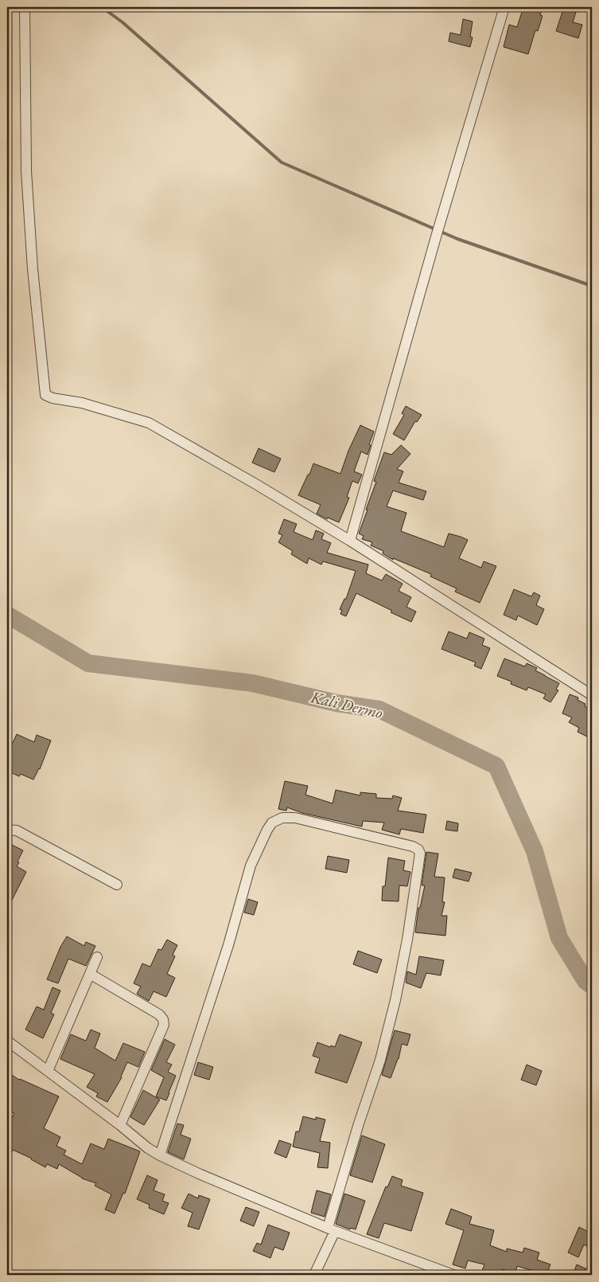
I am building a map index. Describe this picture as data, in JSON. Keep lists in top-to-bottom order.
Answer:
{
  "water": ["Kali Dermo"]
}
